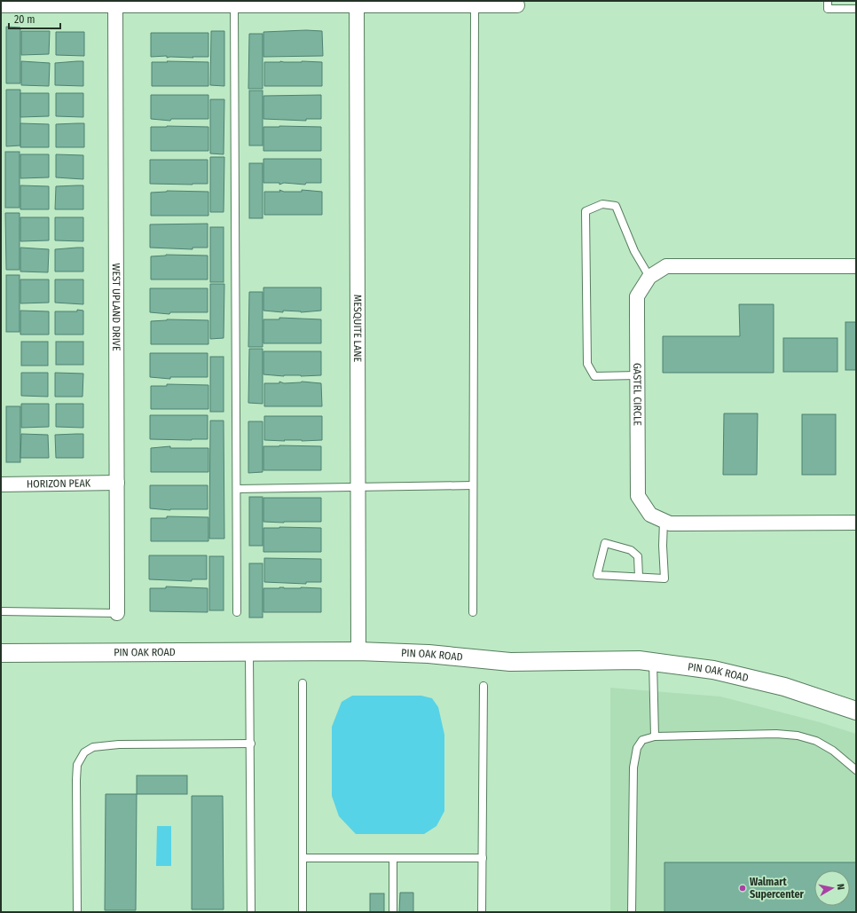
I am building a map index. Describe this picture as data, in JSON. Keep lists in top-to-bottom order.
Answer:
{
  "streets": {
    "street": [
      "WEST UPLAND DRIVE",
      "MESQUITE LANE",
      "GASTEL CIRCLE",
      "HORIZON PEAK",
      "PIN OAK ROAD"
    ]
  },
  "crossings": [
    ["WEST UPLAND DRIVE", "HORIZON PEAK"],
    ["MESQUITE LANE", "PIN OAK ROAD"]
  ],
  "places": ["Walmart Supercenter"],
  "scale_bar": "20 m",
  "north": "right"
}
